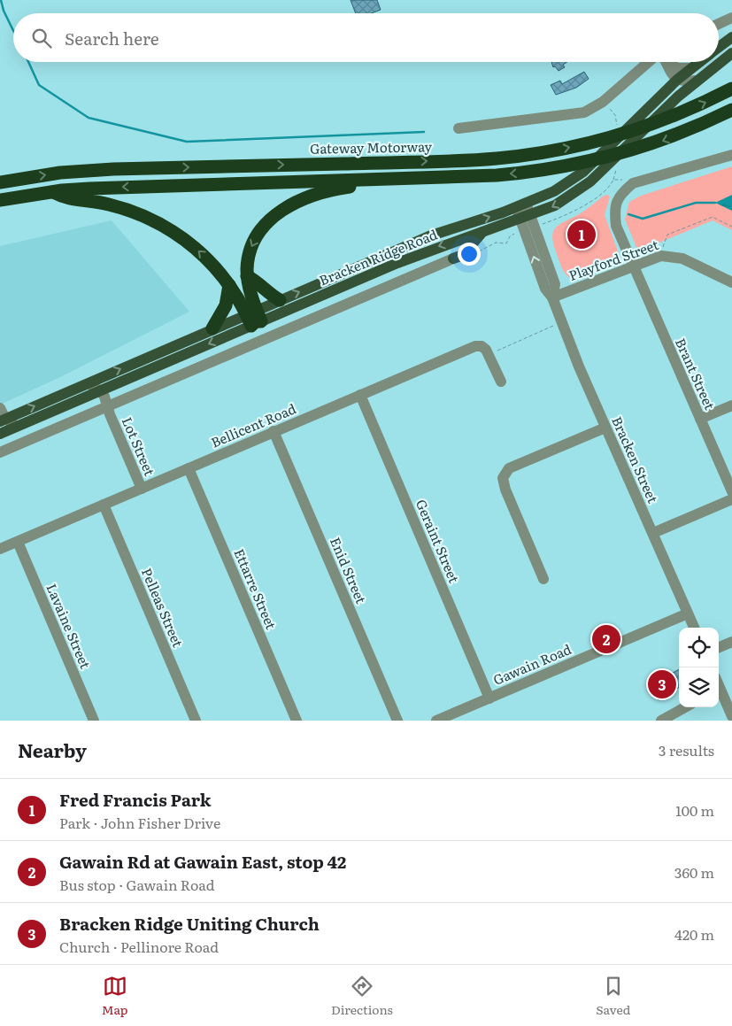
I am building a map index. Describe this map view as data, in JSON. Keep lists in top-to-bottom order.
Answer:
{
  "streets": {
    "highway": ["Gateway Motorway"],
    "main road": ["Bracken Ridge Road"],
    "street": [
      "Playford Street",
      "Brant Street",
      "Bellicent Road",
      "Lot Street",
      "Bracken Street",
      "Geraint Street",
      "Enid Street",
      "Ettarre Street",
      "Pelleas Street",
      "Lavaine Street",
      "Gawain Road"
    ]
  },
  "crossings": [
    ["Bracken Ridge Road", "Lot Street"],
    ["Bracken Ridge Road", "Bracken Street"],
    ["Playford Street", "Brant Street"],
    ["Playford Street", "Bracken Street"],
    ["Bellicent Road", "Lot Street"],
    ["Bellicent Road", "Geraint Street"],
    ["Bellicent Road", "Enid Street"],
    ["Bellicent Road", "Ettarre Street"],
    ["Bellicent Road", "Pelleas Street"],
    ["Bellicent Road", "Lavaine Street"],
    ["Bracken Street", "Gawain Road"],
    ["Geraint Street", "Gawain Road"]
  ],
  "page": {
    "search": "Search here",
    "pins": ["1", "2", "3"],
    "heading": ["Nearby", "3 results"],
    "list": [
      {
        "mark": "1",
        "name": "Fred Francis Park",
        "note": "Park · John Fisher Drive",
        "value": "100 m"
      },
      {
        "mark": "2",
        "name": "Gawain Rd at Gawain East, stop 42",
        "note": "Bus stop · Gawain Road",
        "value": "360 m"
      },
      {
        "mark": "3",
        "name": "Bracken Ridge Uniting Church",
        "note": "Church · Pellinore Road",
        "value": "420 m"
      }
    ],
    "nav": ["Map", "Directions", "Saved"]
  }
}
